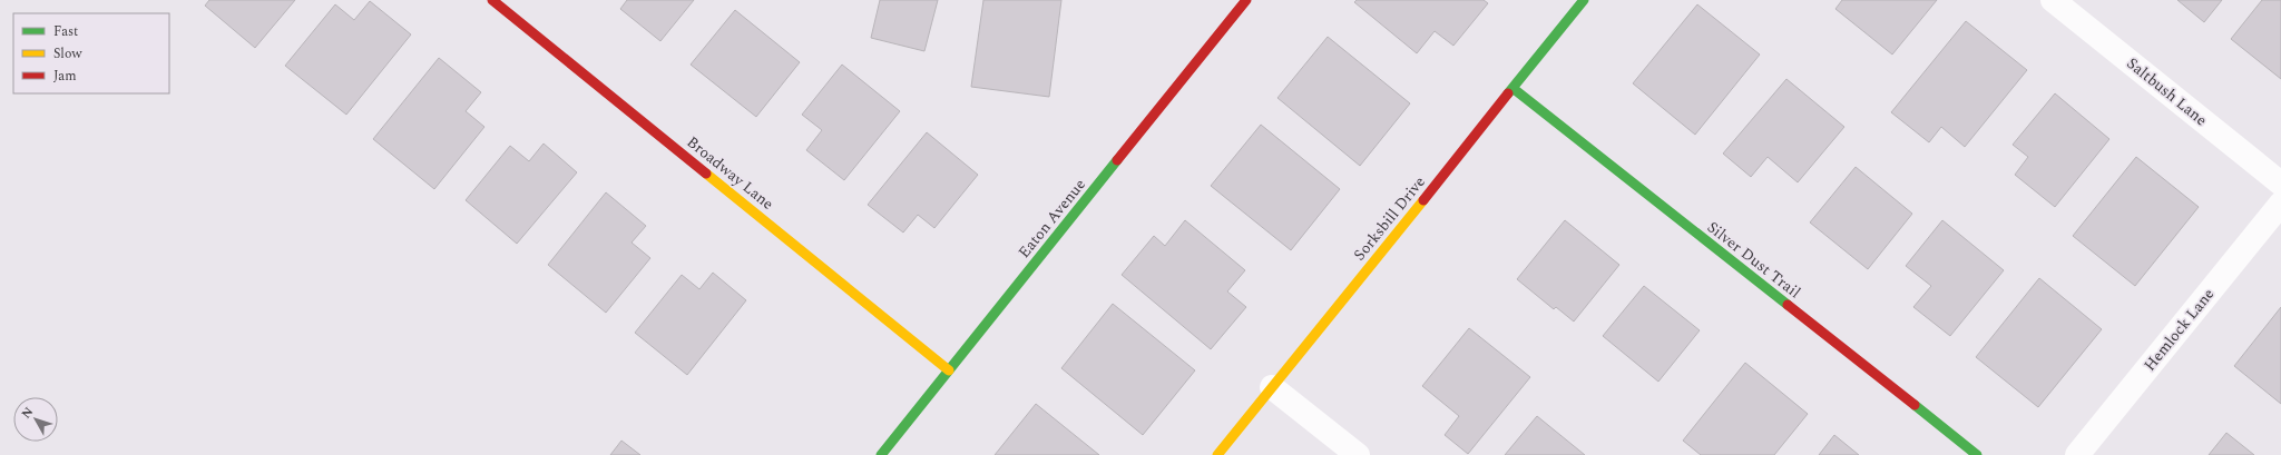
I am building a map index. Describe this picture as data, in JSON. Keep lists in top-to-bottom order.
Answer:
{
  "streets": {
    "street": [
      "Saltbush Lane",
      "Broadway Lane",
      "Eaton Avenue",
      "Sorksbill Drive",
      "Silver Dust Trail",
      "Hemlock Lane"
    ]
  },
  "crossings": [
    ["Broadway Lane", "Eaton Avenue"],
    ["Sorksbill Drive", "Silver Dust Trail"]
  ],
  "legend": ["Fast", "Slow", "Jam"],
  "north": "top left"
}
